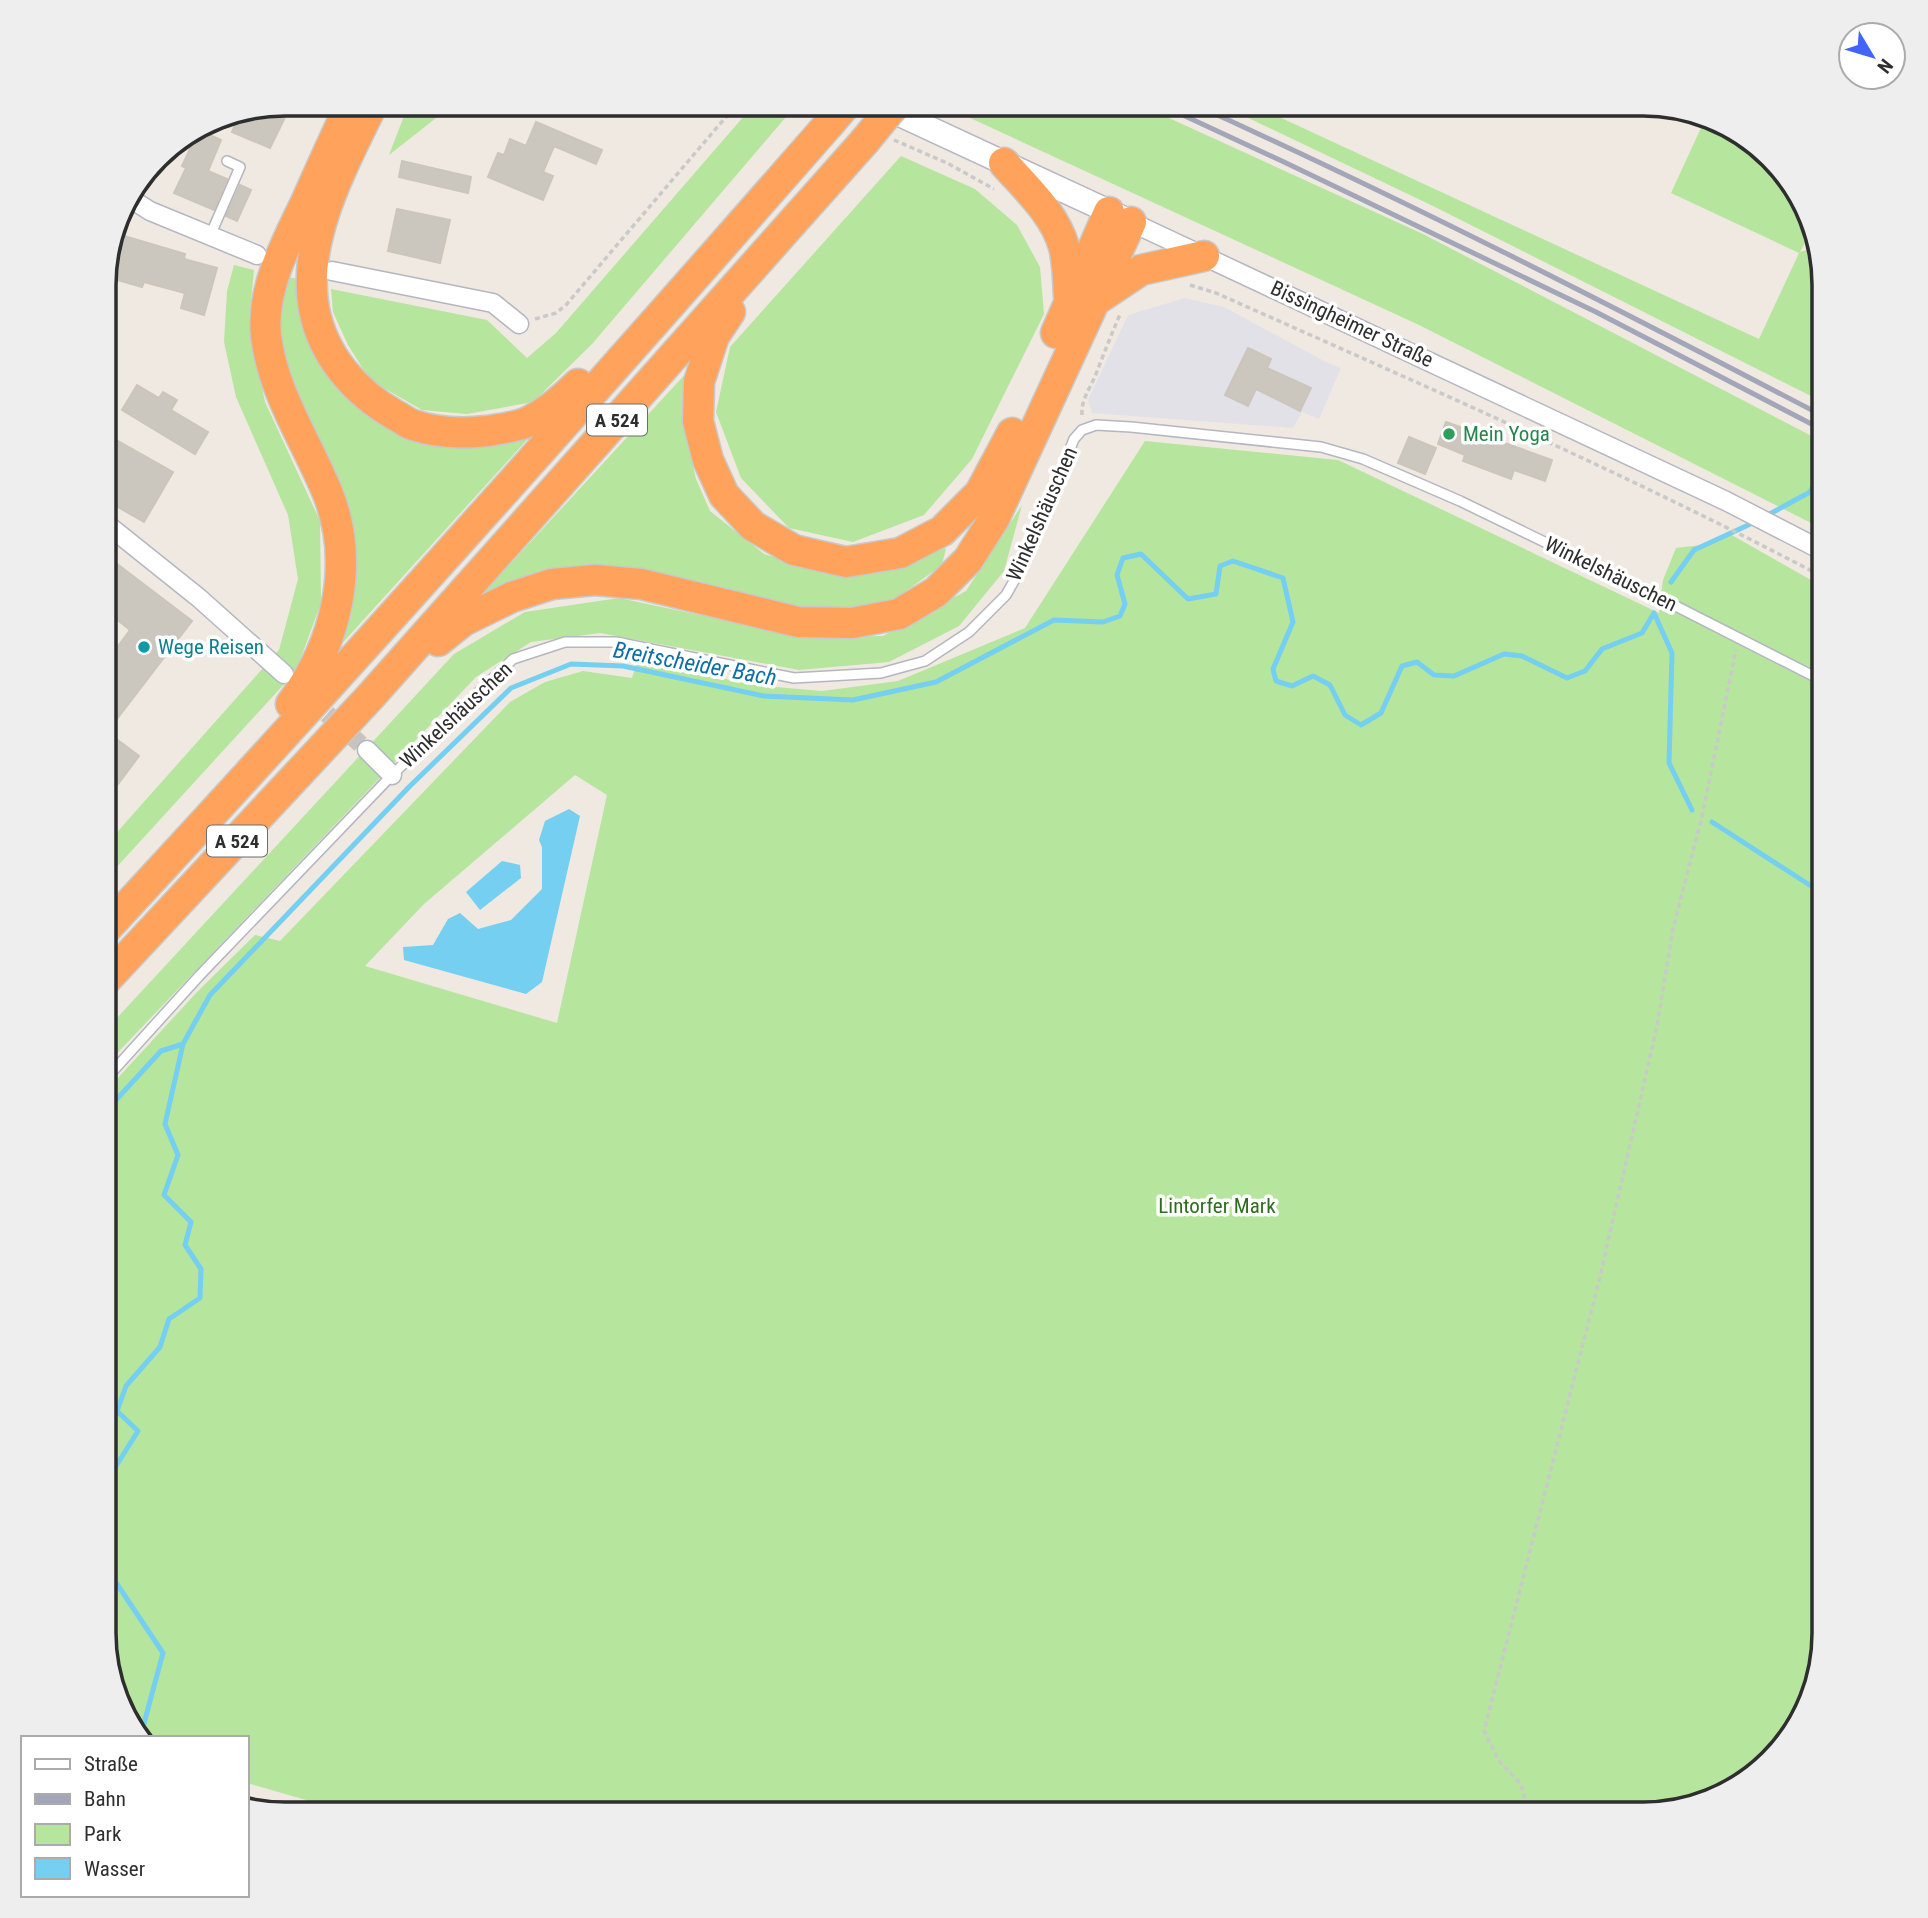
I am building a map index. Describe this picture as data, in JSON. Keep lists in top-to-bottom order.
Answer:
{
  "streets": {
    "highway": ["A 524"],
    "street": ["Bissingheimer Straße"],
    "lane": ["Winkelshäuschen"]
  },
  "water": ["Breitscheider Bach"],
  "parks": ["Lintorfer Mark"],
  "places": ["Mein Yoga", "Wege Reisen"],
  "legend": [
    "Straße",
    "Bahn",
    "Park",
    "Wasser"
  ],
  "north": "bottom right"
}
